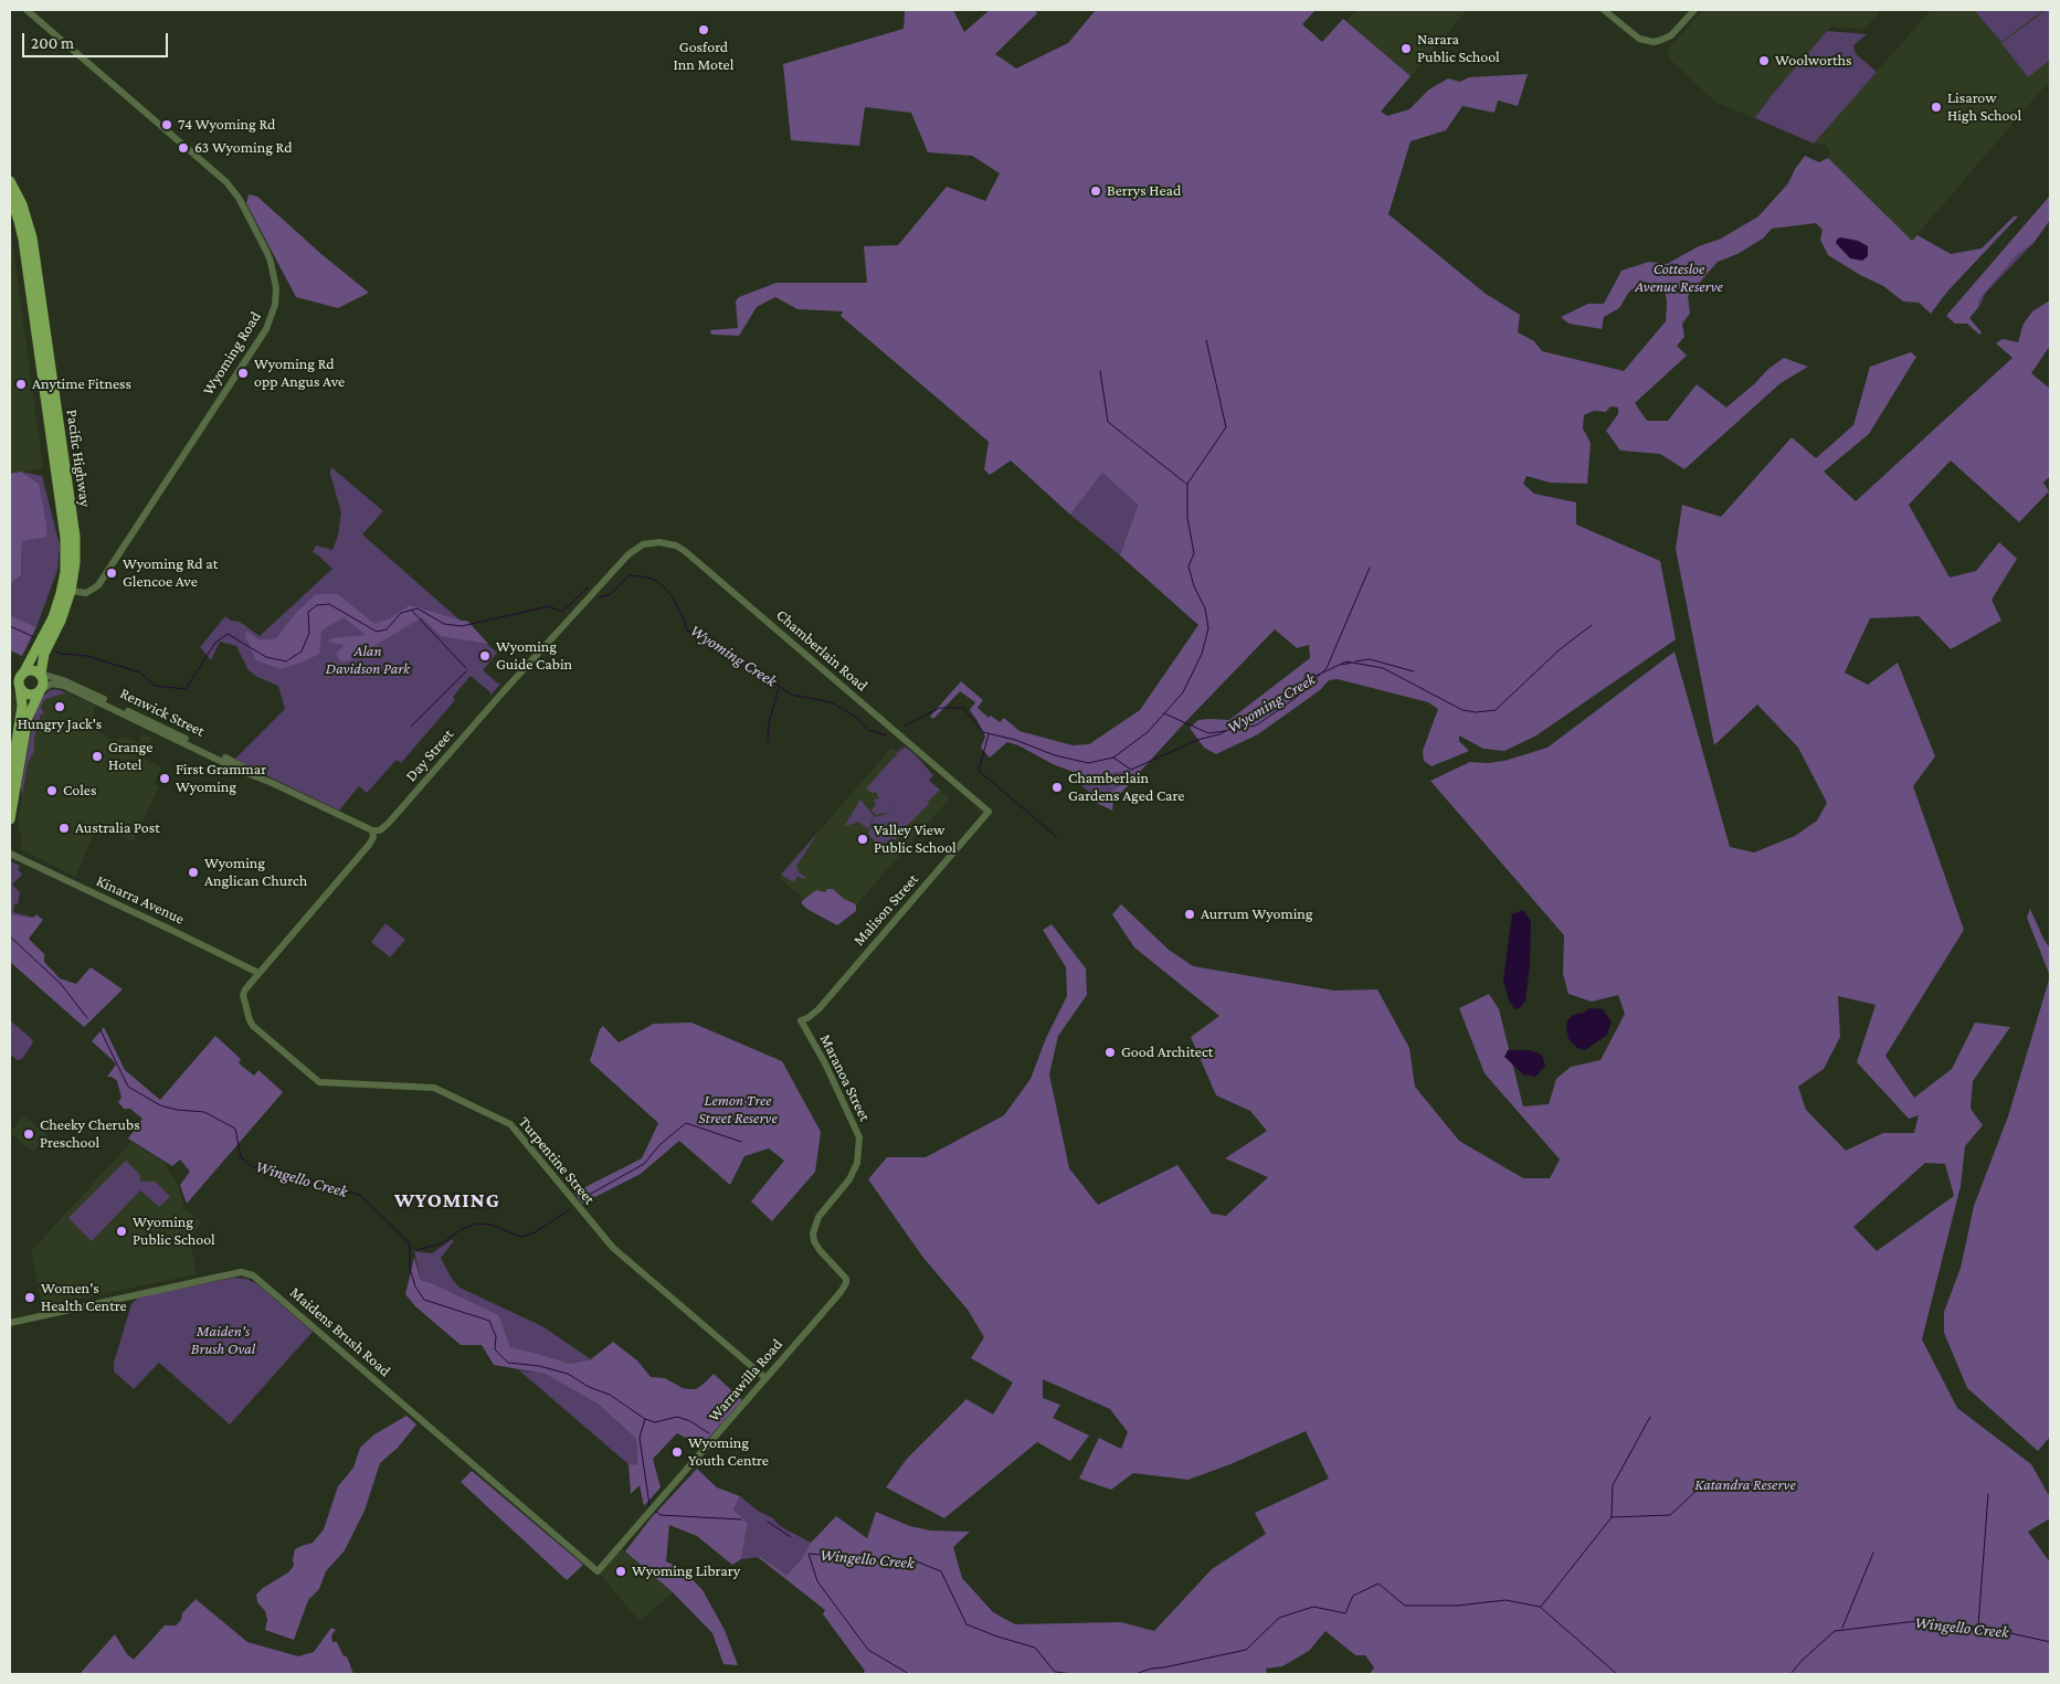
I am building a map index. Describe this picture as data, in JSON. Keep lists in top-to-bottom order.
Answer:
{
  "streets": {
    "main road": ["Pacific Highway"],
    "street": [
      "Wyoming Road",
      "Chamberlain Road",
      "Renwick Street",
      "Day Street",
      "Kinarra Avenue",
      "Malison Street",
      "Maranoa Street",
      "Turpentine Street",
      "Maidens Brush Road",
      "Warrawilla Road"
    ]
  },
  "crossings": [
    ["Wyoming Road", "Pacific Highway"],
    ["Pacific Highway", "Renwick Street"],
    ["Chamberlain Road", "Day Street"],
    ["Chamberlain Road", "Malison Street"],
    ["Renwick Street", "Day Street"],
    ["Kinarra Avenue", "Turpentine Street"],
    ["Malison Street", "Maranoa Street"],
    ["Maranoa Street", "Warrawilla Road"],
    ["Turpentine Street", "Warrawilla Road"],
    ["Maidens Brush Road", "Warrawilla Road"]
  ],
  "districts": ["WYOMING"],
  "water": ["Wyoming Creek", "Wingello Creek"],
  "parks": [
    "Cottesloe Avenue Reserve",
    "Alan Davidson Park",
    "Lemon Tree Street Reserve",
    "Maiden's Brush Oval",
    "Katandra Reserve"
  ],
  "places": [
    "Gosford Inn Motel",
    "Narara Public School",
    "Woolworths",
    "Lisarow High School",
    "74 Wyoming Rd",
    "63 Wyoming Rd",
    "Berrys Head",
    "Wyoming Rd opp Angus Ave",
    "Anytime Fitness",
    "Wyoming Rd at Glencoe Ave",
    "Wyoming Guide Cabin",
    "Hungry Jack's",
    "Grange Hotel",
    "First Grammar Wyoming",
    "Chamberlain Gardens Aged Care",
    "Coles",
    "Australia Post",
    "Valley View Public School",
    "Wyoming Anglican Church",
    "Aurrum Wyoming",
    "Good Architect",
    "Cheeky Cherubs Preschool",
    "Wyoming Public School",
    "Women's Health Centre",
    "Wyoming Youth Centre",
    "Wyoming Library"
  ],
  "scale_bar": "200 m"
}
